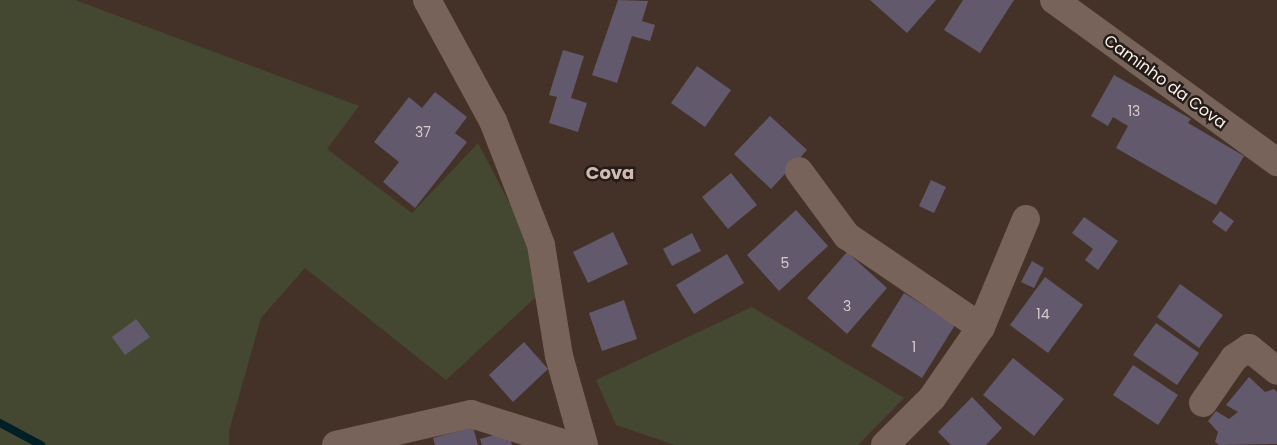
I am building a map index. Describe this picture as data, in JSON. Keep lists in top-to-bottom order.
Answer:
{
  "streets": {
    "street": ["Caminho da Cova"]
  },
  "districts": ["Cova"],
  "house_numbers": [
    "13",
    "37",
    "5",
    "3",
    "14",
    "1"
  ]
}
